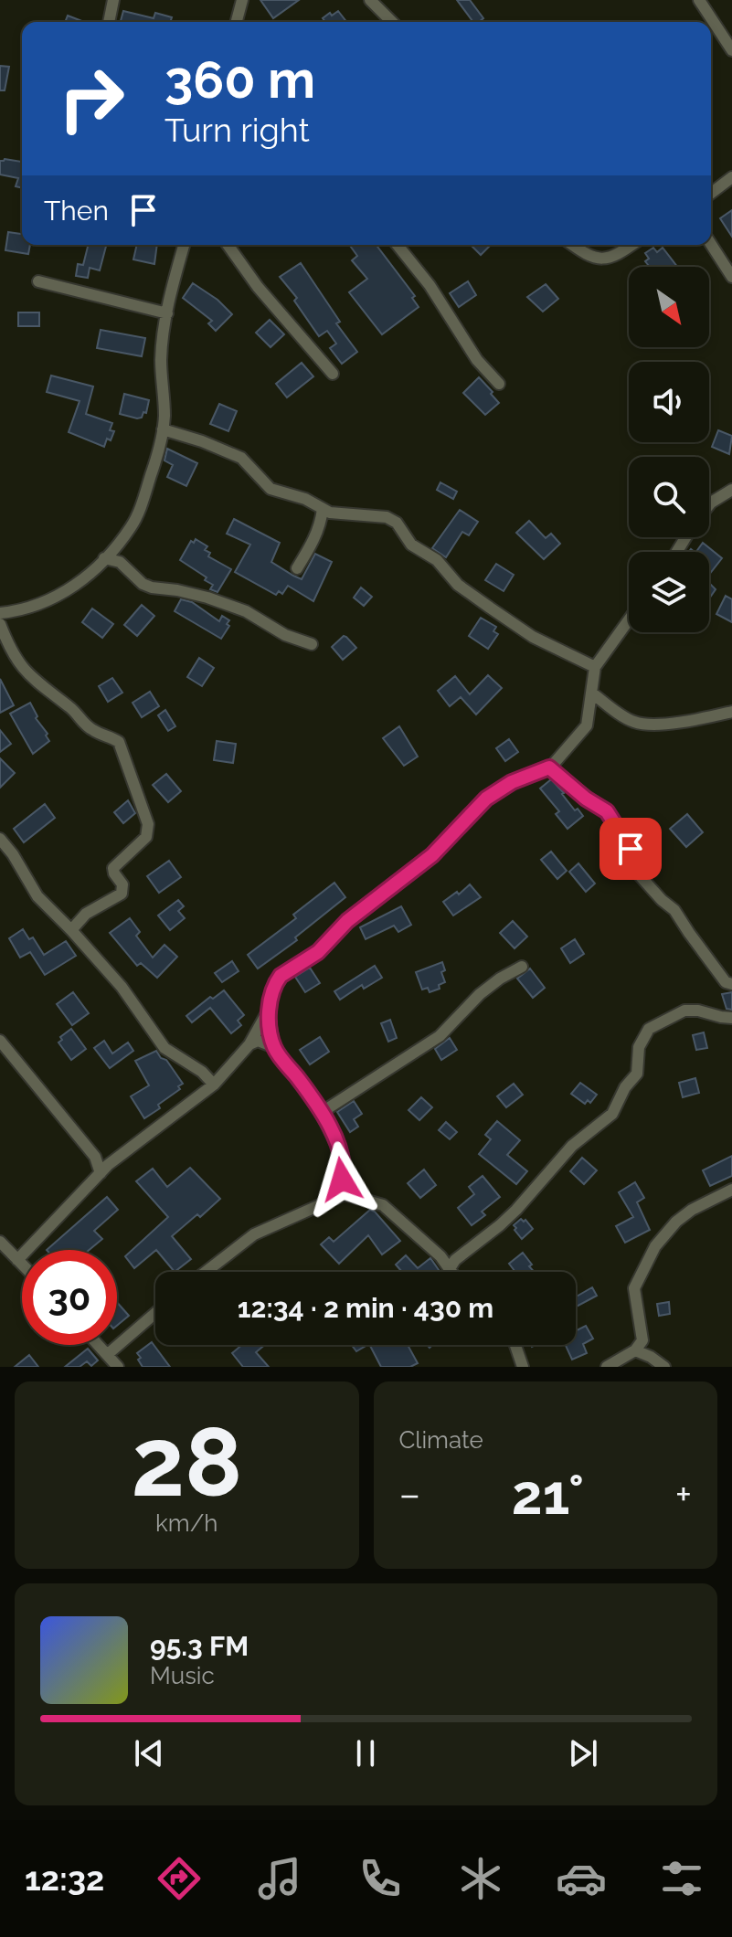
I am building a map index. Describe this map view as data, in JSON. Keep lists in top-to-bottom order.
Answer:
{
  "north": "bottom right",
  "page": {
    "turn": ["360 m", "Turn right"],
    "then": "Then",
    "limit": "30",
    "trip": "12:34 · 2 min · 430 m",
    "tile": [
      ["28", "km/h"],
      "Climate"
    ],
    "heat": ["−", "21°", "+"],
    "song": ["95.3 FM", "Music"],
    "tabs": "12:32"
  }
}
